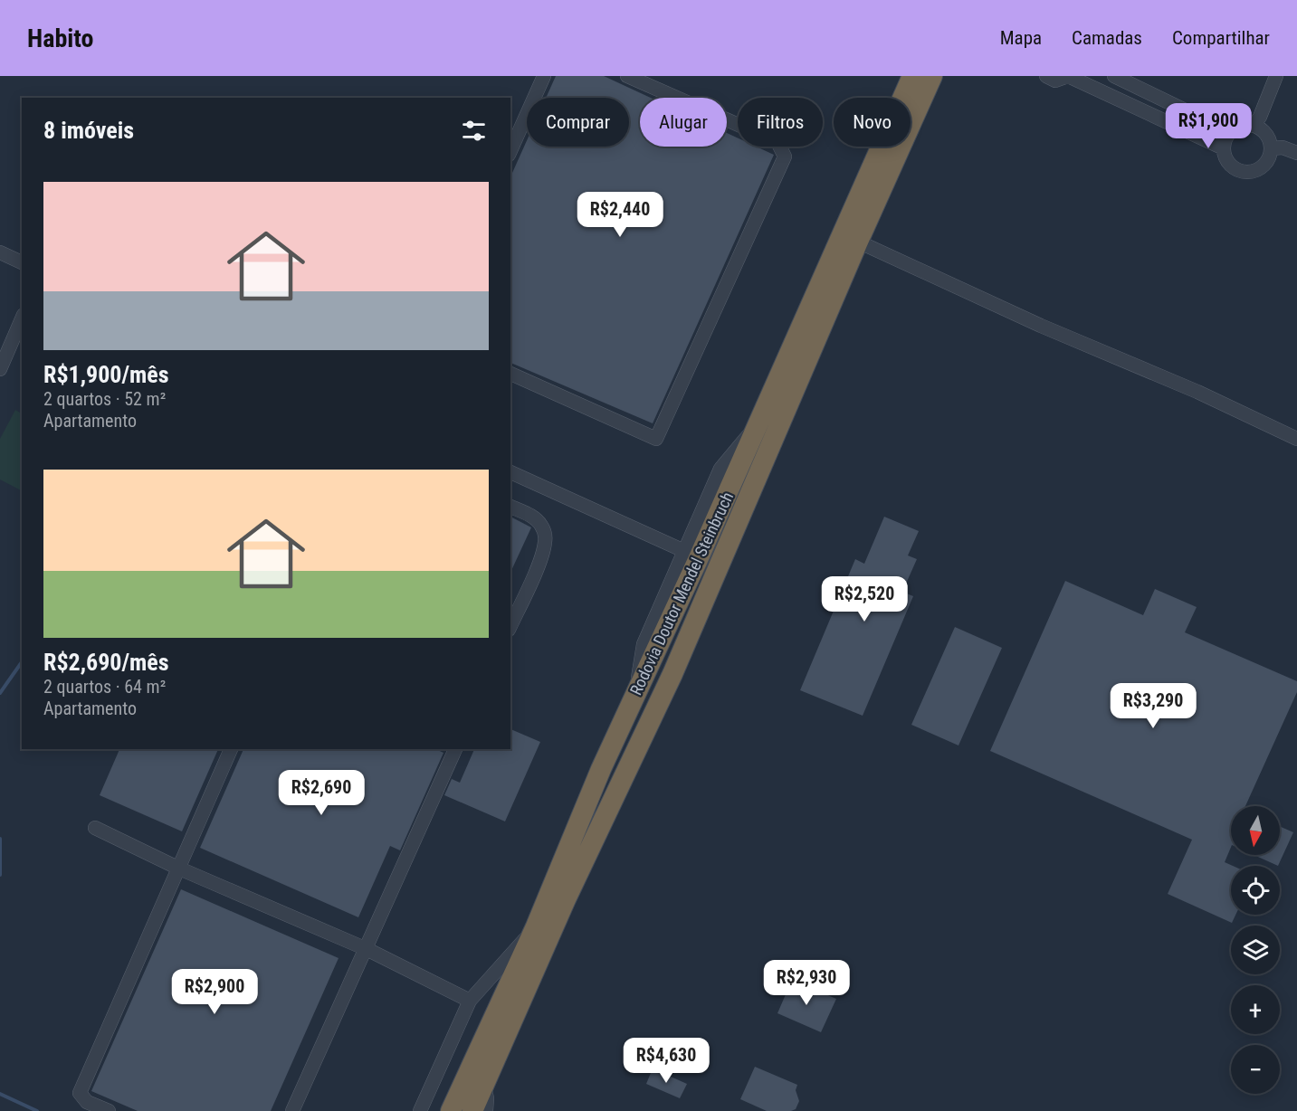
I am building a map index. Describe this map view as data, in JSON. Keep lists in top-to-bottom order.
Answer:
{
  "streets": {
    "highway": ["Rodovia Doutor Mendel Steinbruch"]
  },
  "north": "bottom",
  "page": {
    "header": "Habito",
    "nav": ["Mapa", "Camadas", "Compartilhar"],
    "chip": [
      "Comprar",
      "Alugar",
      "Filtros",
      "Novo"
    ],
    "heading": "8 imóveis",
    "price": [
      "R$1,900",
      "R$2,440",
      "R$2,520",
      "R$3,290",
      "R$2,690",
      "R$2,930",
      "R$2,900",
      "R$4,630"
    ],
    "list": [
      {
        "name": "R$1,900/mês",
        "note": "2 quartos · 52 m² · Apartamento"
      },
      {
        "name": "R$2,690/mês",
        "note": "2 quartos · 64 m² · Apartamento"
      }
    ],
    "map_buttons": ["+", "−"]
  }
}
